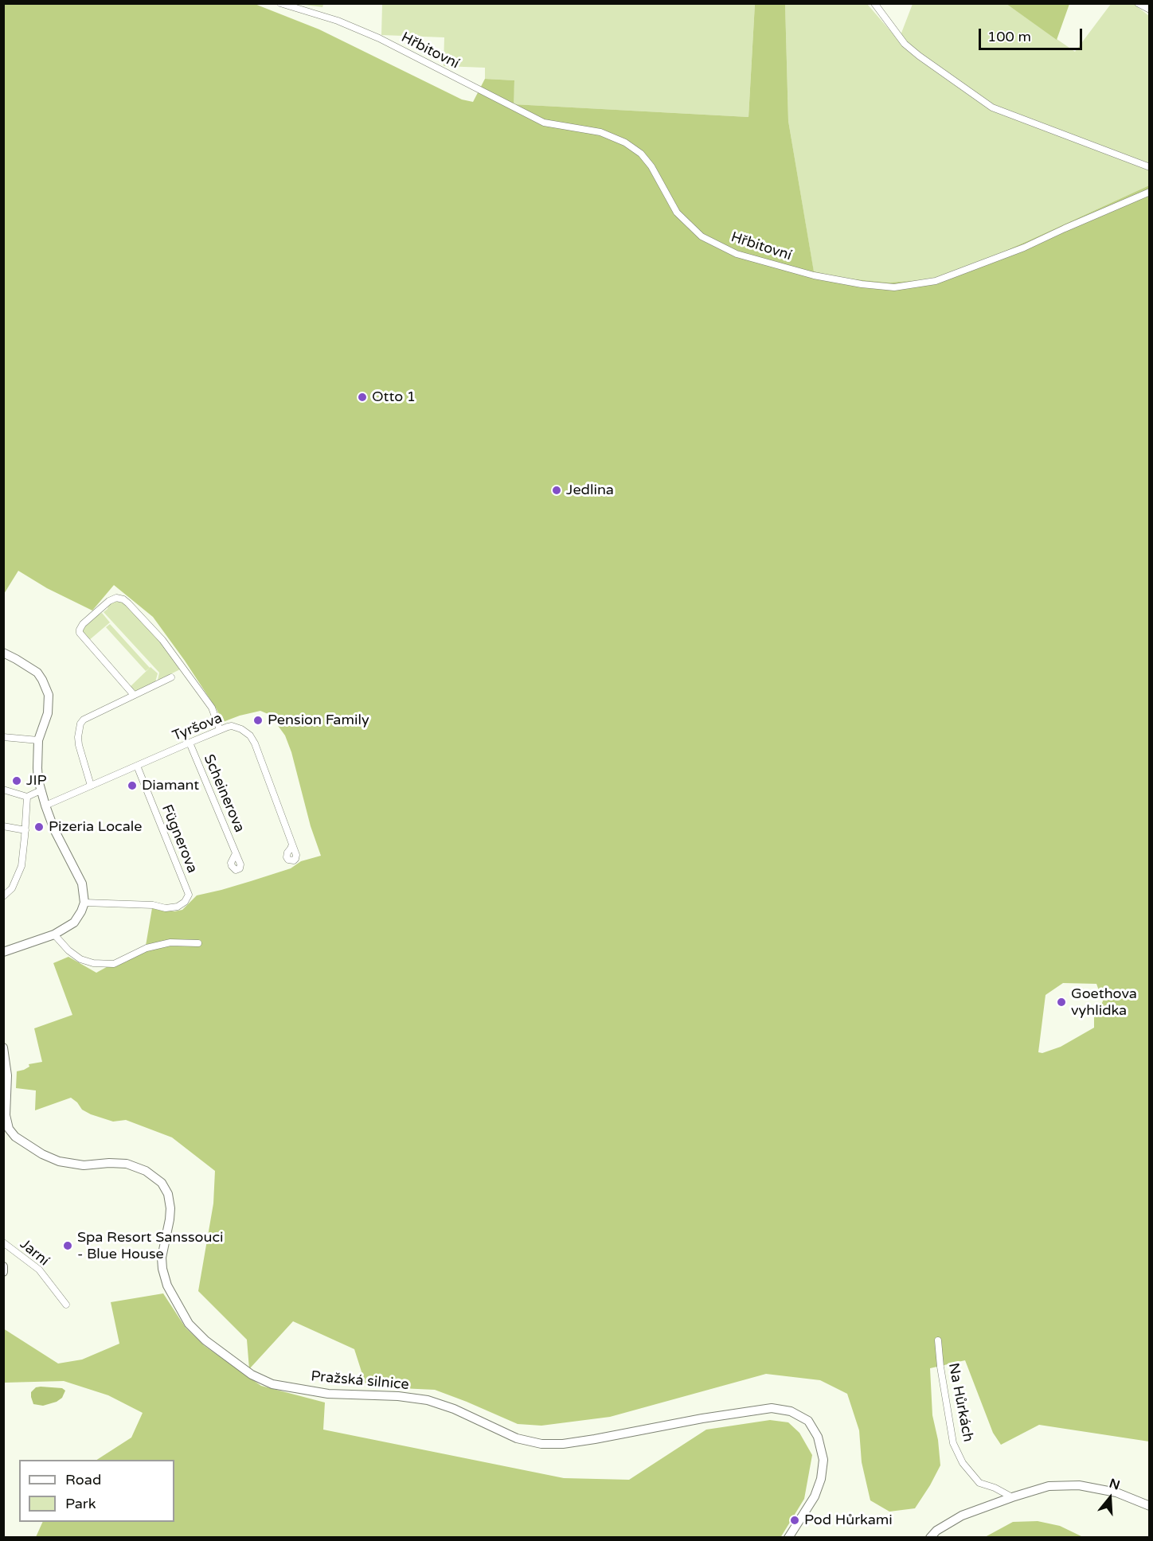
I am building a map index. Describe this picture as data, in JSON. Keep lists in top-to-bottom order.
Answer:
{
  "streets": {
    "street": [
      "Hřbitovní",
      "Tyršova",
      "Scheinerova",
      "Fügnerova",
      "Jarní",
      "Pražská silnice",
      "Na Hůrkách"
    ]
  },
  "crossings": [
    ["Tyršova", "Scheinerova"],
    ["Tyršova", "Fügnerova"]
  ],
  "places": [
    "Otto 1",
    "Jedlina",
    "Pension Family",
    "JIP",
    "Diamant",
    "Pizeria Locale",
    "Goethova vyhlidka",
    "Spa Resort Sanssouci - Blue House",
    "Pod Hůrkami"
  ],
  "legend": ["Road", "Park"],
  "scale_bar": "100 m",
  "north": "top"
}
